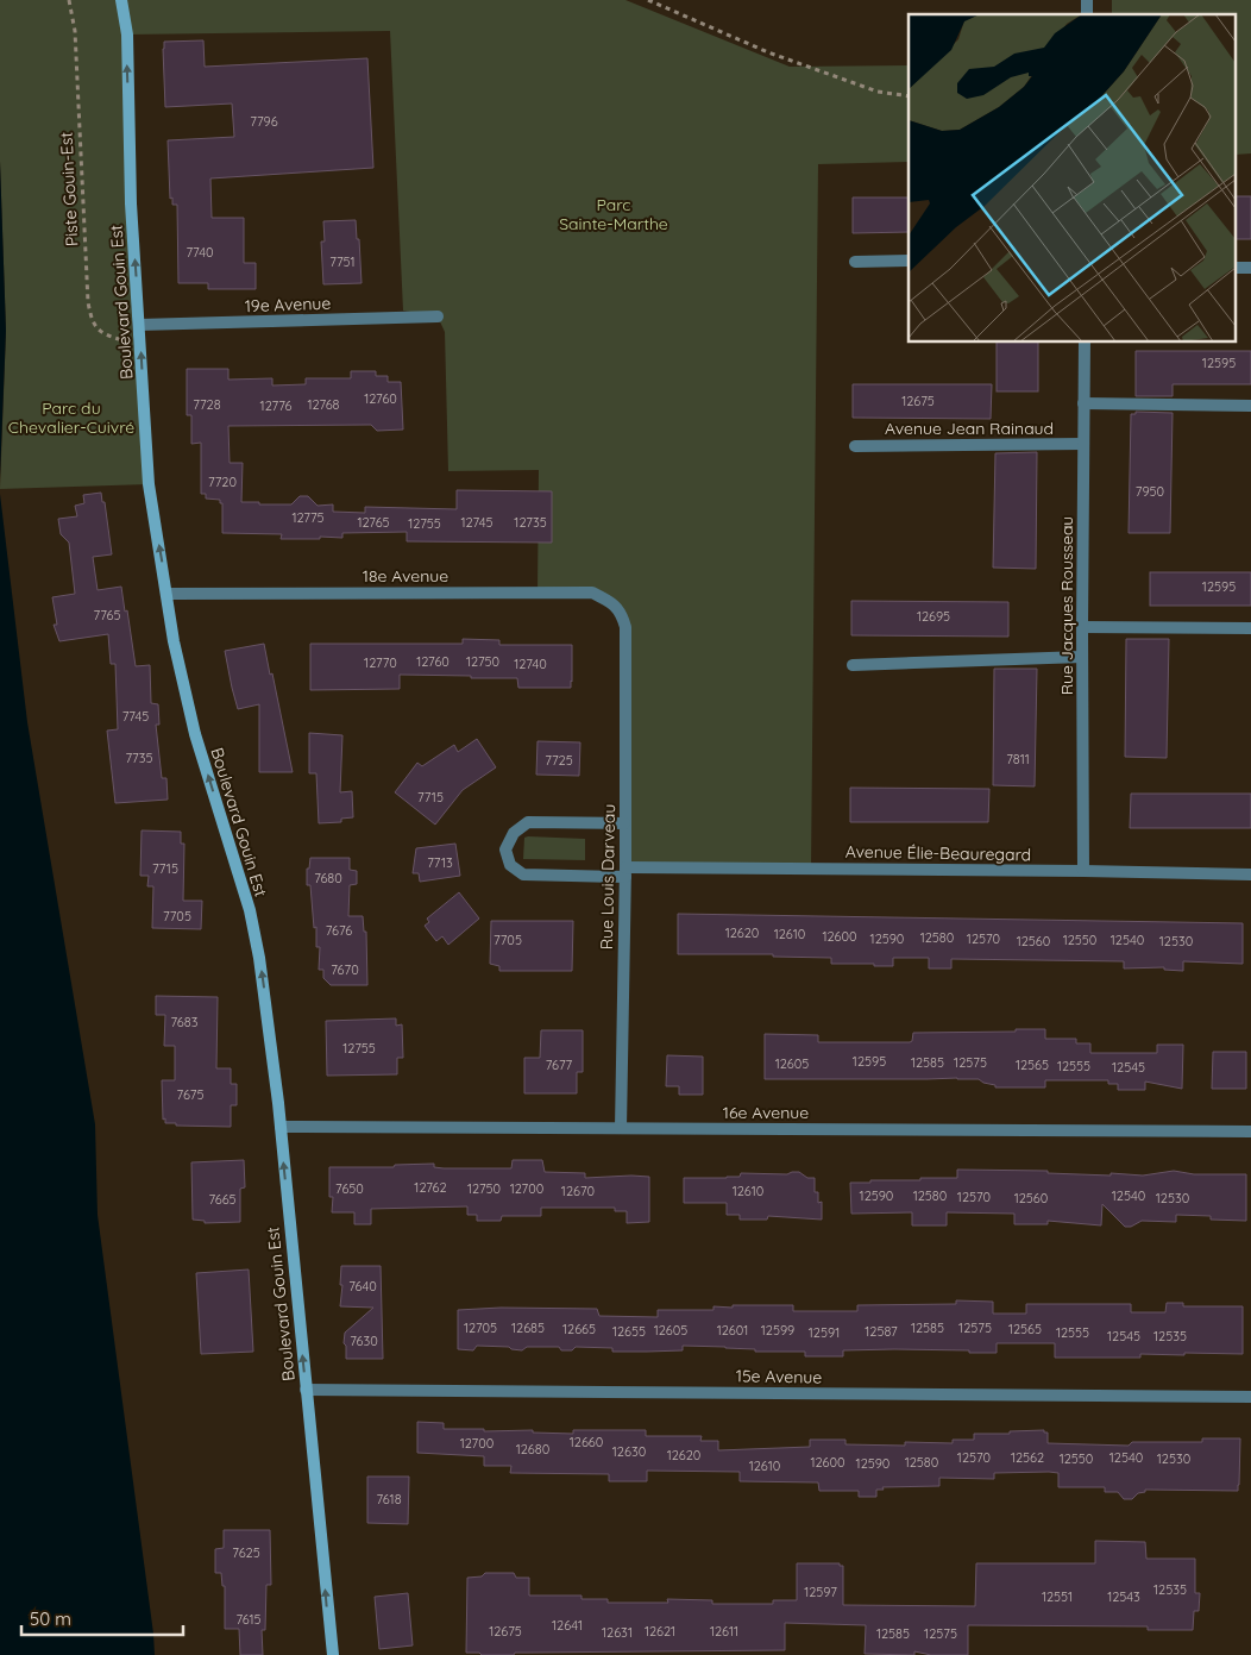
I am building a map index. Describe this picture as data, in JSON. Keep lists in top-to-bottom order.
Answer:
{
  "streets": {
    "street": [
      "Boulevard Gouin Est",
      "19e Avenue",
      "Avenue Jean Rainaud",
      "18e Avenue",
      "Rue Jacques Rousseau",
      "Avenue Élie-Beauregard",
      "Rue Louis Darveau",
      "16e Avenue",
      "15e Avenue"
    ],
    "path": ["Piste Gouin-Est"]
  },
  "crossings": [
    ["Piste Gouin-Est", "Boulevard Gouin Est"],
    ["Boulevard Gouin Est", "19e Avenue"],
    ["Boulevard Gouin Est", "18e Avenue"],
    ["Boulevard Gouin Est", "16e Avenue"],
    ["Boulevard Gouin Est", "15e Avenue"],
    ["Avenue Jean Rainaud", "Rue Jacques Rousseau"],
    ["18e Avenue", "Rue Louis Darveau"],
    ["Rue Jacques Rousseau", "Avenue Élie-Beauregard"],
    ["Avenue Élie-Beauregard", "Rue Louis Darveau"],
    ["Rue Louis Darveau", "16e Avenue"]
  ],
  "one_way": ["Boulevard Gouin Est"],
  "parks": ["Parc Sainte-Marthe", "Parc du Chevalier-Cuivré"],
  "house_numbers": [
    "7796",
    "7740",
    "7751",
    "12595",
    "12760",
    "12675",
    "7728",
    "12768",
    "12776",
    "7720",
    "7950",
    "12775",
    "12765",
    "12745",
    "12735",
    "12755",
    "12595",
    "7765",
    "12695",
    "12760",
    "12750",
    "12770",
    "12740",
    "7745",
    "7735",
    "7811",
    "7725",
    "7715",
    "7713",
    "7715",
    "7680",
    "7705",
    "7676",
    "12620",
    "12610",
    "12600",
    "12580",
    "12590",
    "12570",
    "7705",
    "12550",
    "12540",
    "12560",
    "12530",
    "7670",
    "7683",
    "12755",
    "12595",
    "12585",
    "12575",
    "12605",
    "7677",
    "12565",
    "12555",
    "12545",
    "7675",
    "12762",
    "7650",
    "12750",
    "12700",
    "12670",
    "12610",
    "12590",
    "12580",
    "12540",
    "12570",
    "12560",
    "12530",
    "7665",
    "7640",
    "12705",
    "12685",
    "12585",
    "12575",
    "12665",
    "12565",
    "12605",
    "12601",
    "12599",
    "12655",
    "12587",
    "12591",
    "12555",
    "12545",
    "12535",
    "7630",
    "12660",
    "12700",
    "12680",
    "12630",
    "12620",
    "12570",
    "12562",
    "12540",
    "12550",
    "12530",
    "12600",
    "12580",
    "12590",
    "12610",
    "7618",
    "7625",
    "12535",
    "12597",
    "12551",
    "12543",
    "7615",
    "12641",
    "12675",
    "12621",
    "12611",
    "12631",
    "12585",
    "12575"
  ],
  "scale_bar": "50 m"
}
